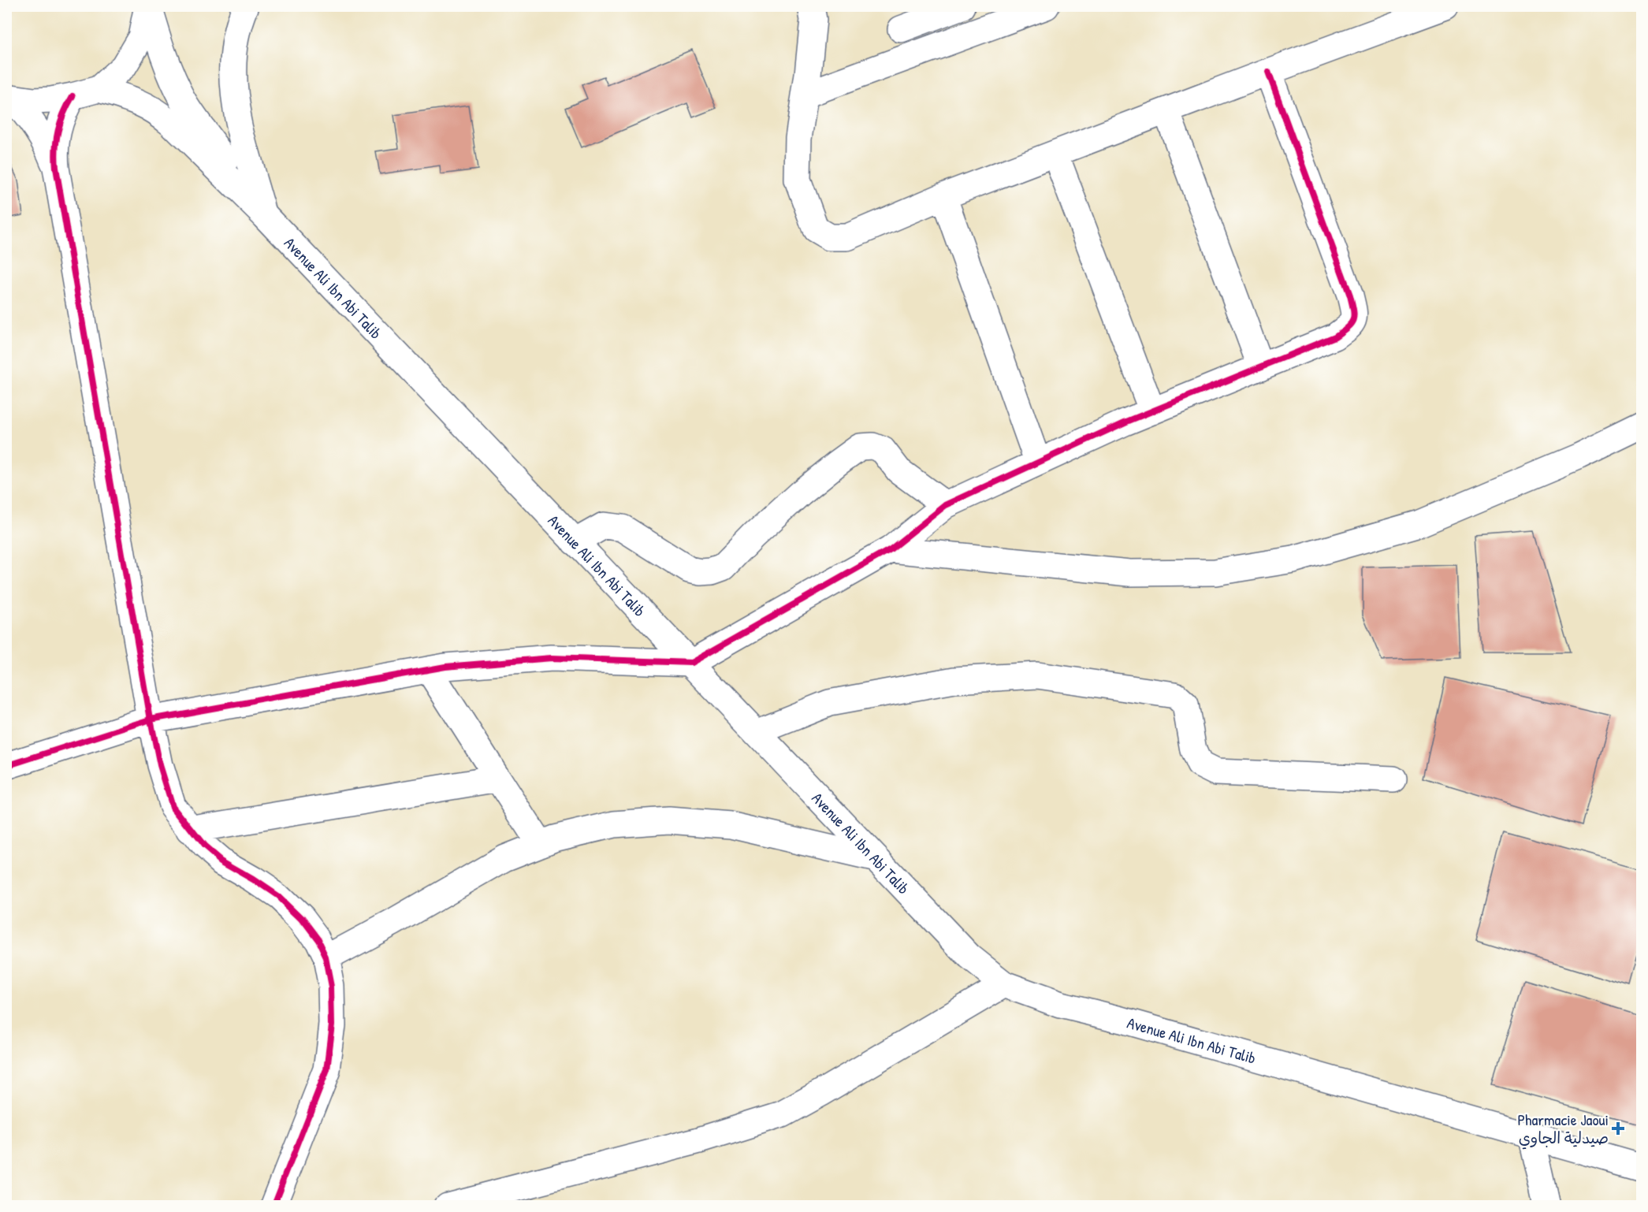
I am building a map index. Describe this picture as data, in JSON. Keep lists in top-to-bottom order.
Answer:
{
  "streets": {
    "street": ["Avenue Ali Ibn Abi Talib"]
  },
  "places": {
    "health": ["Pharmacie Jaoui صيدلية الجاوي"]
  }
}
